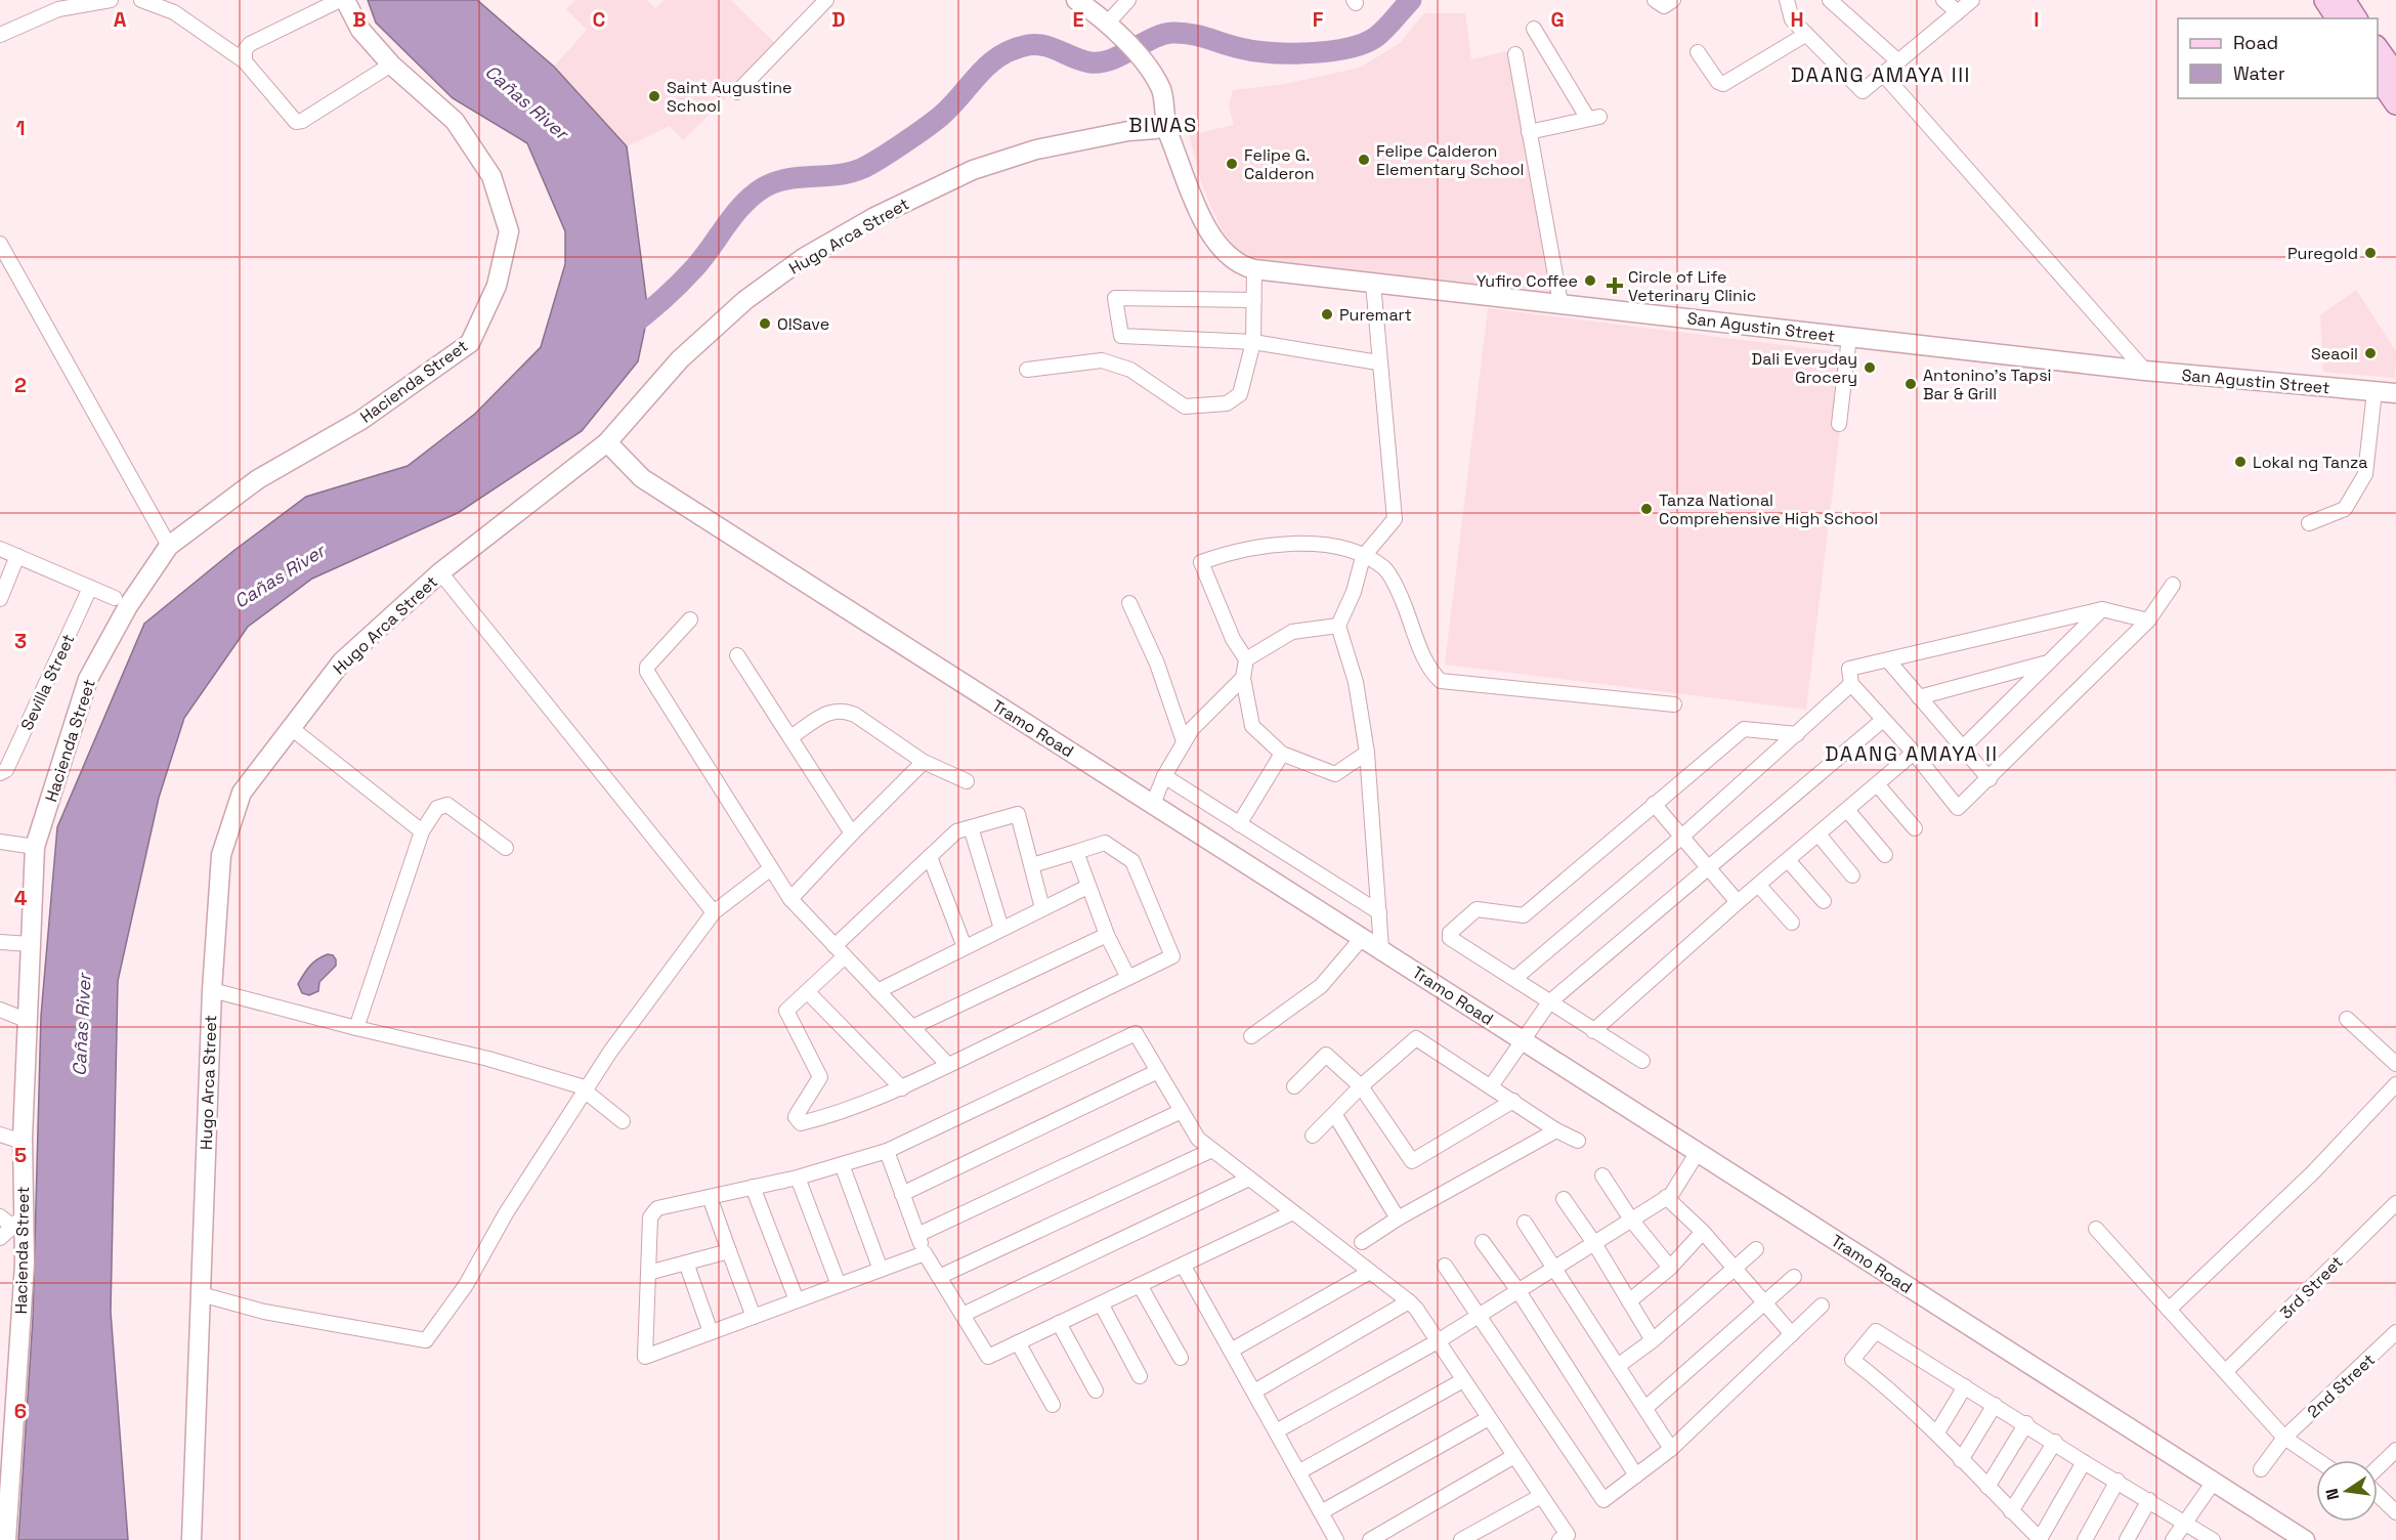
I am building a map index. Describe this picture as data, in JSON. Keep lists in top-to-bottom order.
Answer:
{
  "streets": {
    "street": [
      "Hugo Arca Street",
      "San Agustin Street",
      "Hacienda Street",
      "Sevilla Street",
      "Tramo Road",
      "3rd Street",
      "2nd Street"
    ]
  },
  "crossings": [
    ["Hugo Arca Street", "San Agustin Street"],
    ["Hugo Arca Street", "Tramo Road"]
  ],
  "districts": ["DAANG AMAYA III", "BIWAS", "DAANG AMAYA II"],
  "water": ["Cañas River"],
  "places": {
    "other": [
      "Saint Augustine School",
      "Felipe Calderon Elementary School",
      "Felipe G. Calderon",
      "Puregold",
      "Yufiro Coffee",
      "Puremart",
      "O!Save",
      "Seaoil",
      "Dali Everyday Grocery",
      "Antonino's Tapsi Bar & Grill",
      "Lokal ng Tanza",
      "Tanza National Comprehensive High School"
    ],
    "health": ["Circle of Life Veterinary Clinic"]
  },
  "legend": ["Road", "Water"],
  "north": "left",
  "grid": {
    "columns": [
      "A",
      "B",
      "C",
      "D",
      "E",
      "F",
      "G",
      "H",
      "I"
    ],
    "rows": [
      "1",
      "2",
      "3",
      "4",
      "5",
      "6"
    ]
  }
}
